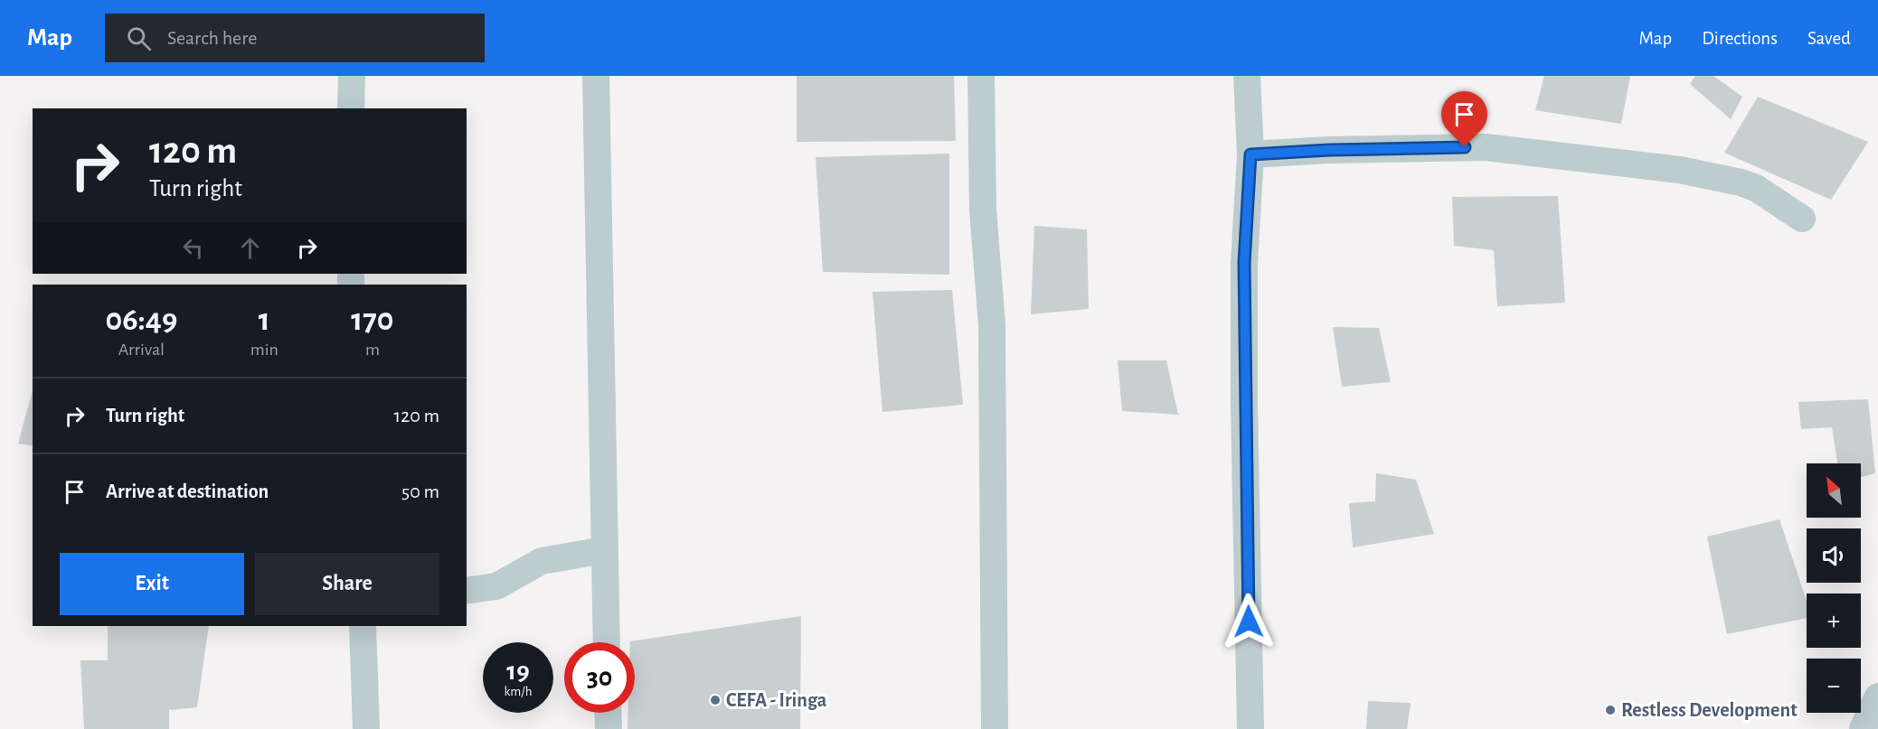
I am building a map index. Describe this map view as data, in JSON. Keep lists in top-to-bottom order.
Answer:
{
  "places": ["CEFA - Iringa", "Restless Development"],
  "north": "top left",
  "page": {
    "header": "Map",
    "search": "Search here",
    "nav": ["Map", "Directions", "Saved"],
    "turn": ["120 m", "Turn right"],
    "eta": [
      "06:49",
      "Arrival",
      "1",
      "min",
      "170",
      "m"
    ],
    "list": [
      {
        "name": "Turn right",
        "value": "120 m"
      },
      {
        "name": "Arrive at destination",
        "value": "50 m"
      }
    ],
    "map_buttons": ["+", "−"],
    "buttons": ["Exit", "Share"],
    "speed": "19 km/h",
    "limit": "30"
  }
}
